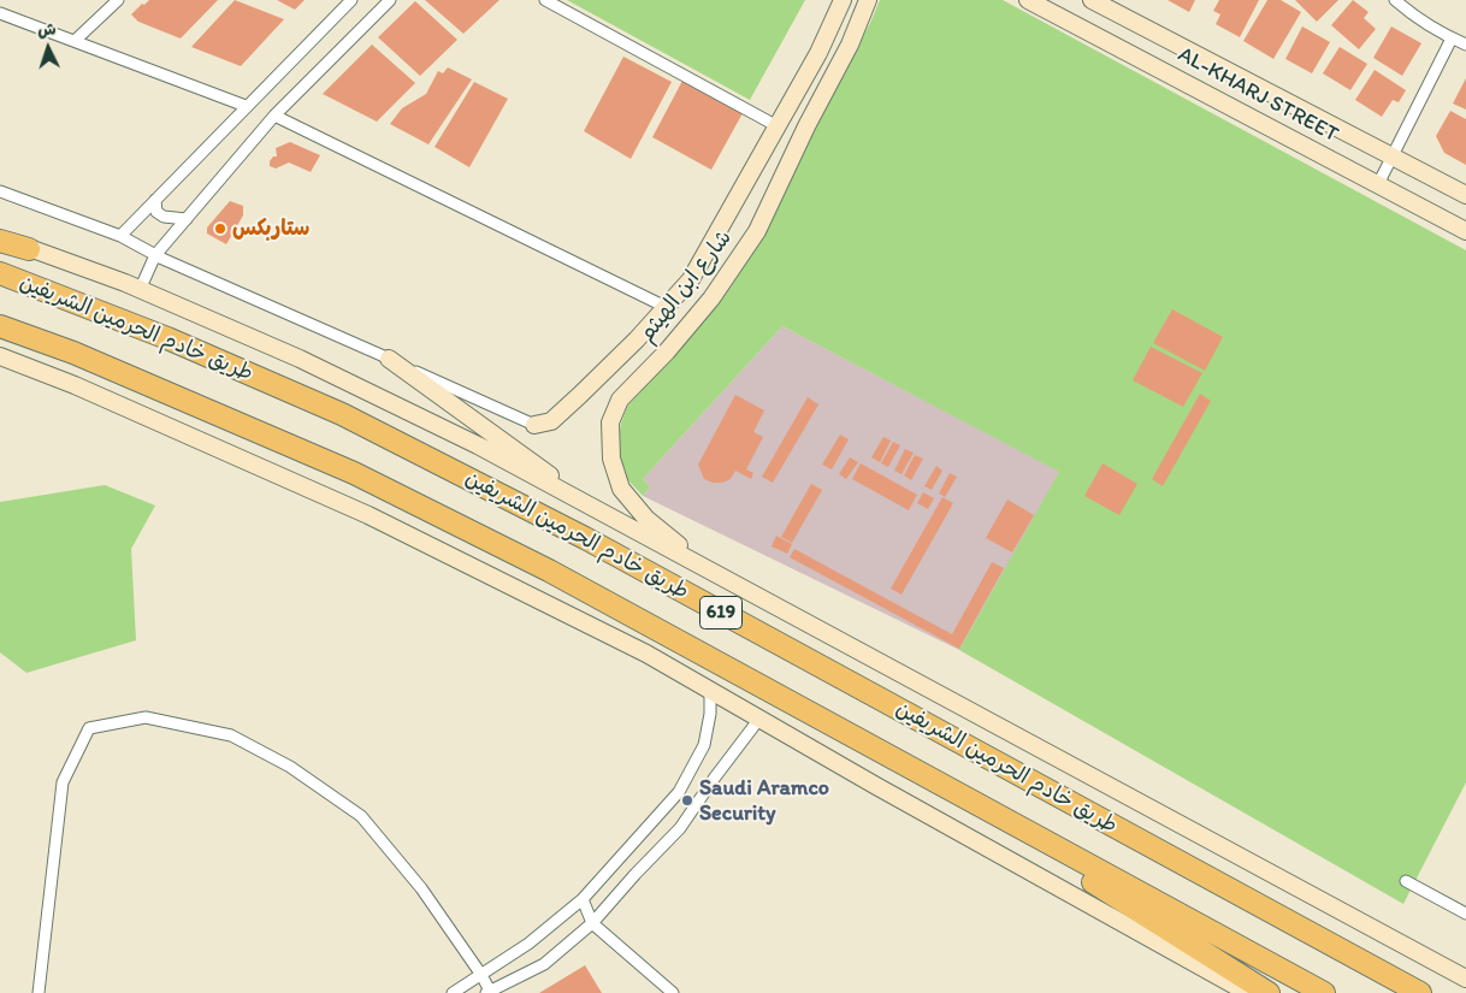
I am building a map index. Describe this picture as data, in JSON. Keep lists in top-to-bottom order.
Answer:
{
  "streets": {
    "highway": ["طريق خادم الحرمين الشريفين", "619"],
    "main road": ["AL-KHARJ STREET", "شارع ابن الهيثم"]
  },
  "places": ["ستاربكس", "Saudi Aramco Security"],
  "north": "top"
}
